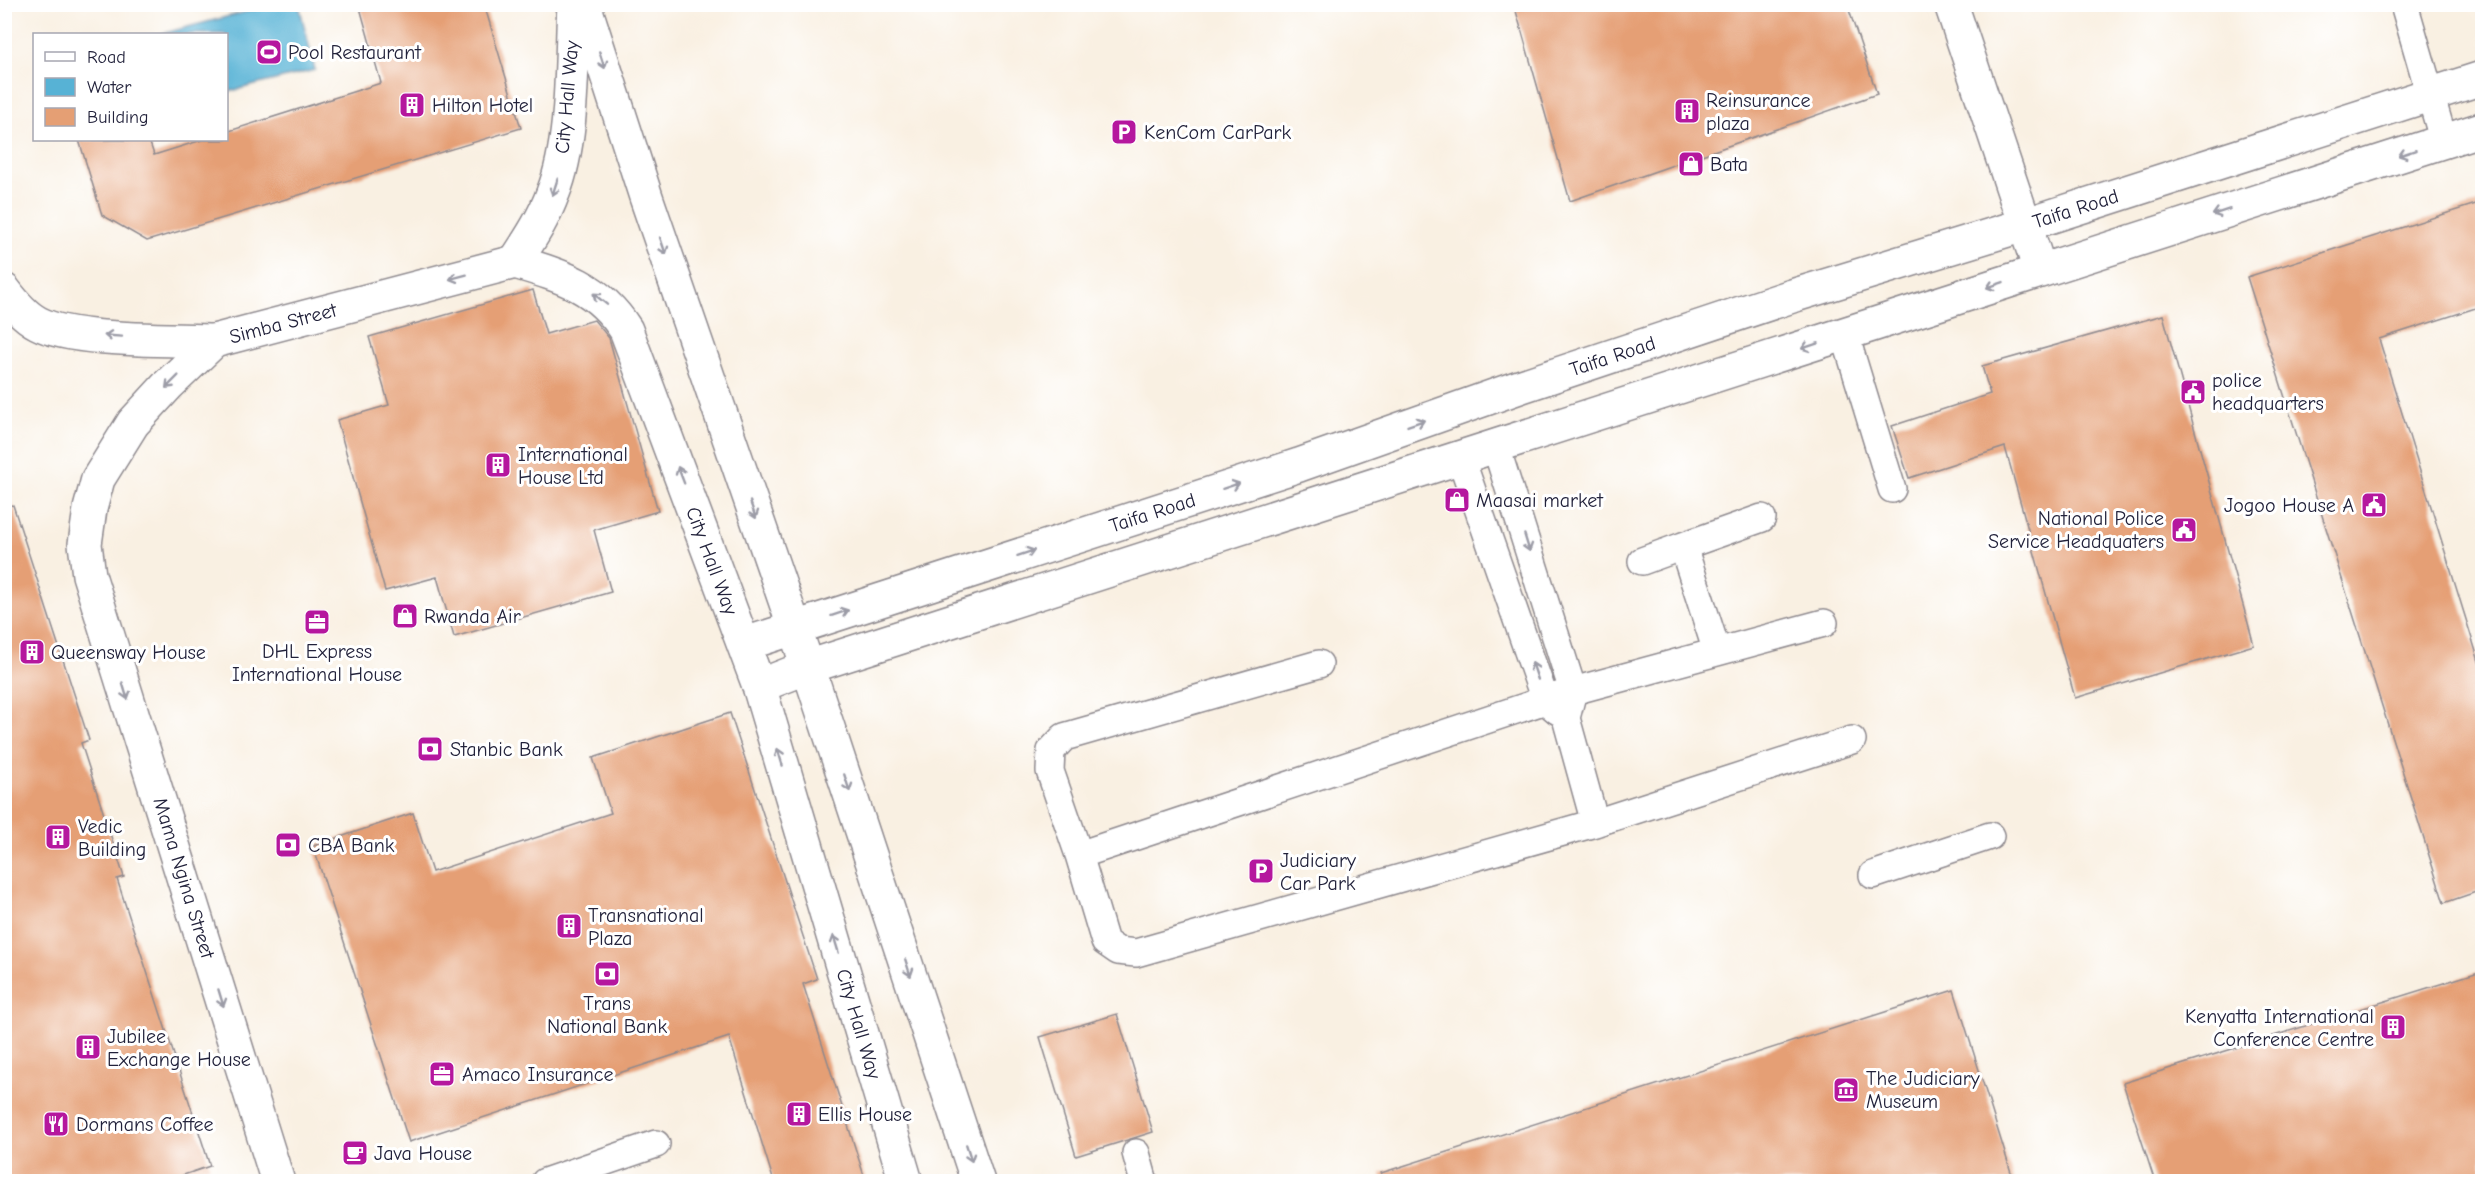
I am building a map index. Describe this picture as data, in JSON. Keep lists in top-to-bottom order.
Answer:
{
  "streets": {
    "street": [
      "City Hall Way",
      "Taifa Road",
      "Simba Street",
      "Mama Ngina Street"
    ]
  },
  "crossings": [
    ["City Hall Way", "Taifa Road"],
    ["City Hall Way", "Simba Street"],
    ["Simba Street", "Mama Ngina Street"]
  ],
  "one_way": ["Simba Street", "Mama Ngina Street"],
  "places": {
    "sports": ["Pool Restaurant"],
    "building": [
      "Hilton Hotel",
      "Reinsurance plaza",
      "International House Ltd",
      "Queensway House",
      "Vedic Building",
      "Transnational Plaza",
      "Kenyatta International Conference Centre",
      "Jubilee Exchange House",
      "Ellis House"
    ],
    "parking": ["KenCom CarPark", "Judiciary Car Park"],
    "shop": ["Bata", "Maasai market", "Rwanda Air"],
    "public building": ["police headquarters", "Jogoo House A", "National Police Service Headquaters"],
    "office": ["DHL Express International House", "Amaco Insurance"],
    "bank": ["Stanbic Bank", "CBA Bank", "Trans National Bank"],
    "museum": ["The Judiciary Museum"],
    "restaurant": ["Dormans Coffee"],
    "cafe": ["Java House"]
  },
  "legend": ["Road", "Water", "Building"]
}
